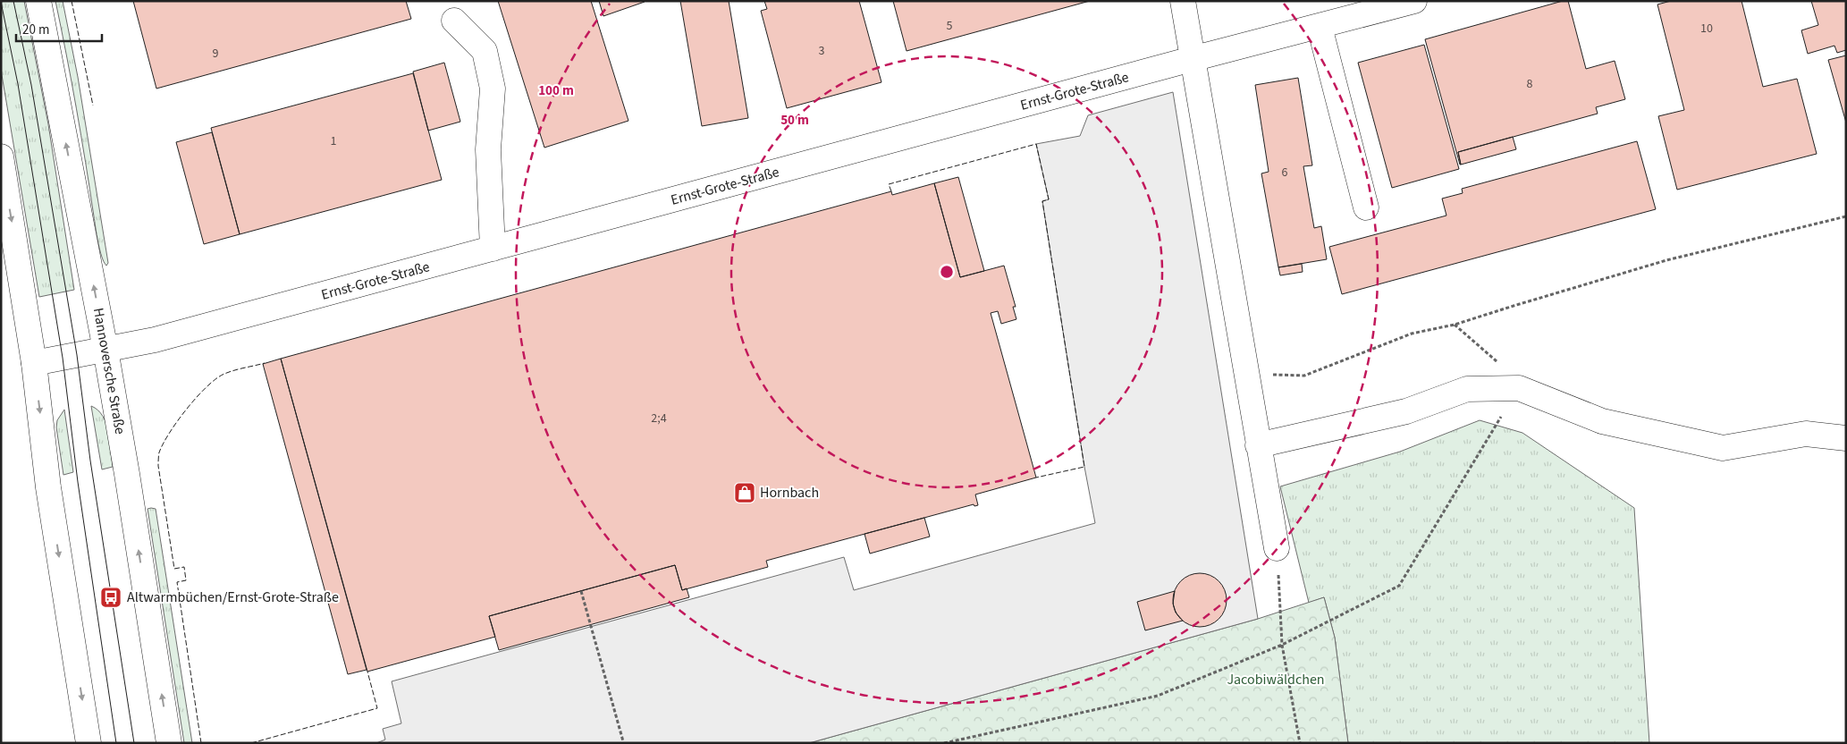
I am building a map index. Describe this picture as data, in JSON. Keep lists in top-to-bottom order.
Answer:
{
  "streets": {
    "street": ["Ernst-Grote-Straße", "Hannoversche Straße"]
  },
  "crossings": [
    ["Ernst-Grote-Straße", "Hannoversche Straße"]
  ],
  "parks": ["Jacobiwäldchen"],
  "places": {
    "shop": ["Hornbach"],
    "bus stop": ["Altwarmbüchen/Ernst-Grote-Straße"]
  },
  "house_numbers": [
    "5",
    "10",
    "3",
    "9",
    "8",
    "1",
    "6",
    "2;4"
  ],
  "scale_bar": "20 m",
  "rings": ["100 m", "50 m"]
}
